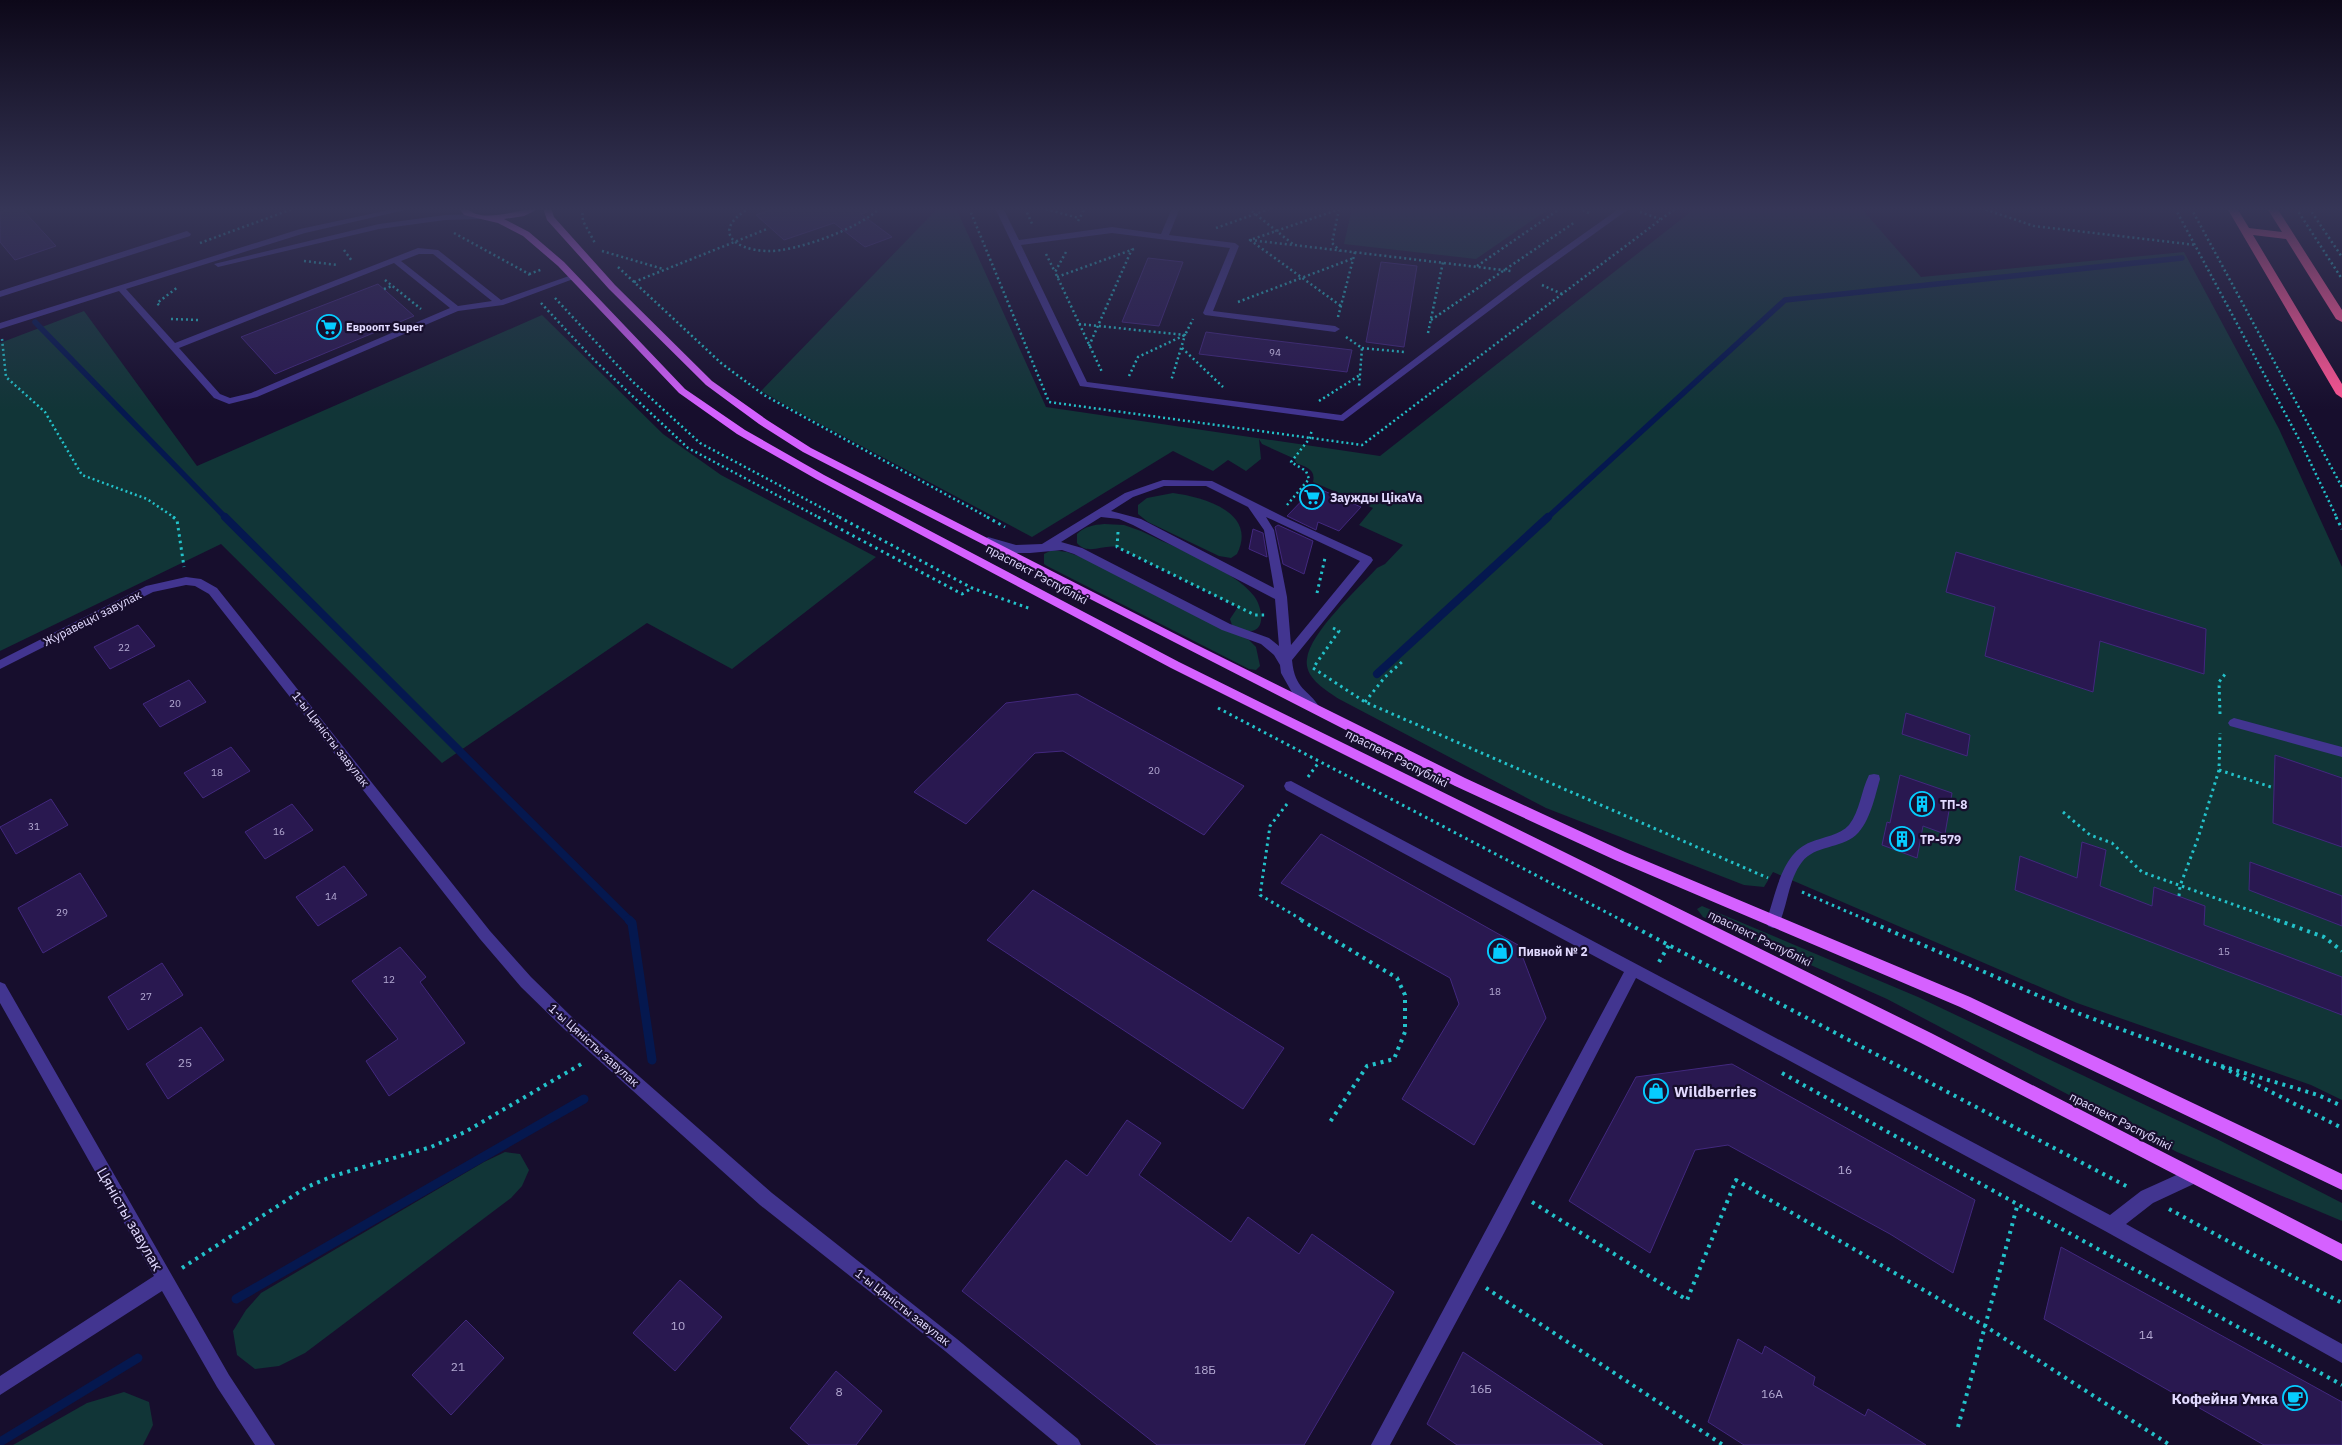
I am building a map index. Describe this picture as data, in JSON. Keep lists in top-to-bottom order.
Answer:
{
  "streets": {
    "main road": ["праспект Рэспублікі"],
    "street": ["Журавецкі завулак", "1-ы Цяністы завулак", "Цяністы завулак"]
  },
  "crossings": [
    ["Журавецкі завулак", "1-ы Цяністы завулак"]
  ],
  "places": {
    "supermarket": ["Евроопт Super", "Заужды ЦікаVа"],
    "building": ["ТП-8", "ТР-579"],
    "shop": ["Пивной № 2", "Wildberries"],
    "cafe": ["Кофейня Умка"]
  },
  "house_numbers": [
    "94",
    "22",
    "20",
    "20",
    "18",
    "31",
    "16",
    "14",
    "29",
    "15",
    "12",
    "18",
    "27",
    "25",
    "16",
    "10",
    "14",
    "21",
    "18Б",
    "16Б",
    "8",
    "16А"
  ]
}
